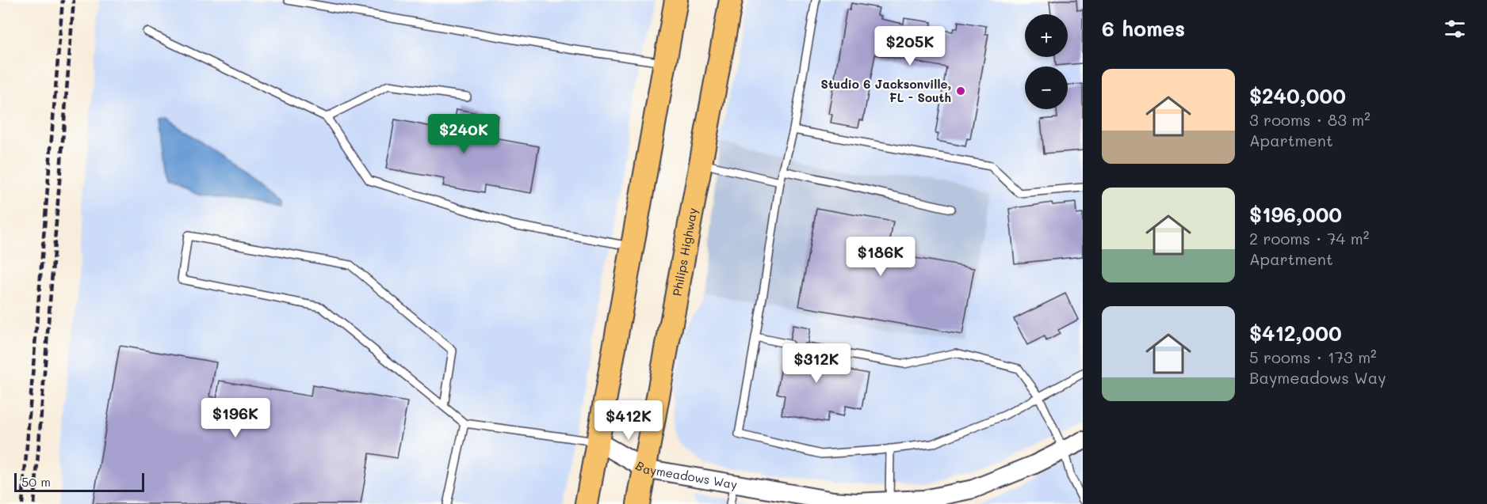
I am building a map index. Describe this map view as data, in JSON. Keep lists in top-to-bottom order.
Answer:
{
  "streets": {
    "main road": ["Philips Highway"],
    "street": ["Baymeadows Way"]
  },
  "crossings": [
    ["Philips Highway", "Baymeadows Way"]
  ],
  "places": ["Studio 6 Jacksonville, FL - South"],
  "scale_bar": "50 m",
  "page": {
    "heading": "6 homes",
    "map_buttons": ["+", "−"],
    "price": [
      "$205K",
      "$240K",
      "$186K",
      "$312K",
      "$196K",
      "$412K"
    ],
    "list": [
      {
        "name": "$240,000",
        "note": "3 rooms · 83 m² · Apartment"
      },
      {
        "name": "$196,000",
        "note": "2 rooms · 74 m² · Apartment"
      },
      {
        "name": "$412,000",
        "note": "5 rooms · 173 m² · Baymeadows Way"
      }
    ],
    "scale": "50 m"
  }
}
